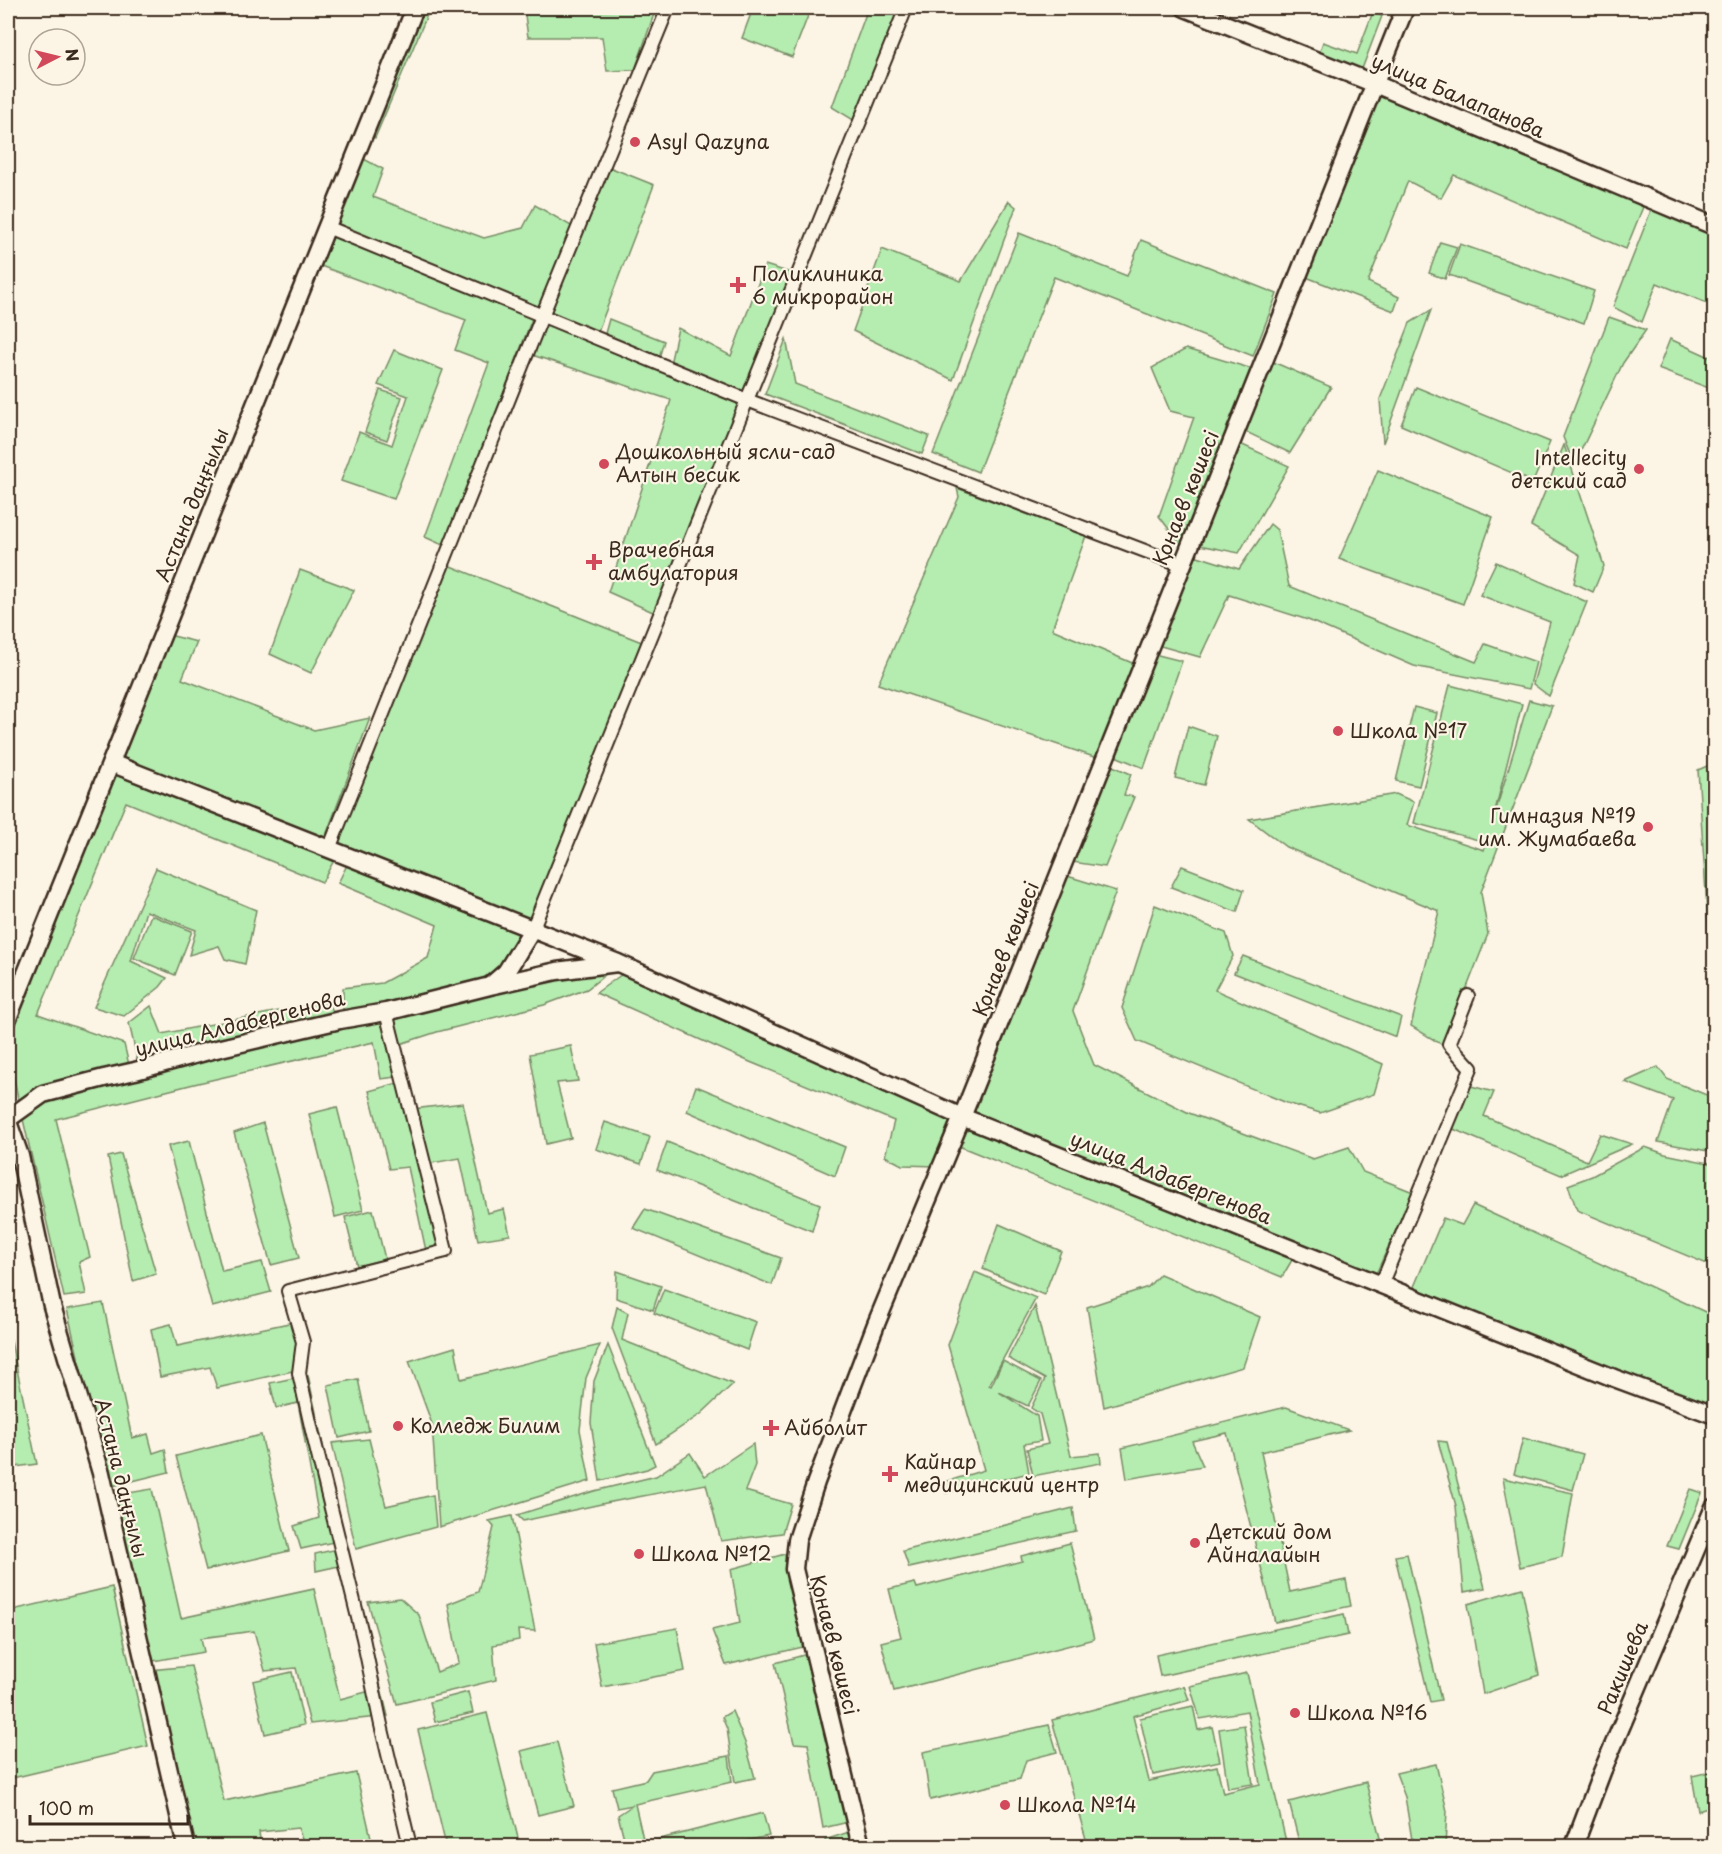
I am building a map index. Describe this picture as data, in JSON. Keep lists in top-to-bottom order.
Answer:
{
  "streets": {
    "street": [
      "улица Балапанова",
      "Қонаев көшесі",
      "Астана даңғылы",
      "улица Алдабергенова",
      "Ракишева"
    ]
  },
  "crossings": [
    ["улица Балапанова", "Қонаев көшесі"],
    ["Қонаев көшесі", "улица Алдабергенова"],
    ["Астана даңғылы", "улица Алдабергенова"]
  ],
  "places": {
    "other": [
      "Asyl Qazyna",
      "Дошкольный ясли-сад Алтын бесик",
      "Intellecity детский сад",
      "Школа №17",
      "Гимназия №19 им. Жумабаева",
      "Колледж Билим",
      "Детский дом Айналайын",
      "Школа №12",
      "Школа №16",
      "Школа №14"
    ],
    "health": [
      "Поликлиника 6 микрорайон",
      "Врачебная амбулатория",
      "Айболит",
      "Кайнар медицинский центр"
    ]
  },
  "scale_bar": "100 m",
  "north": "right"
}
